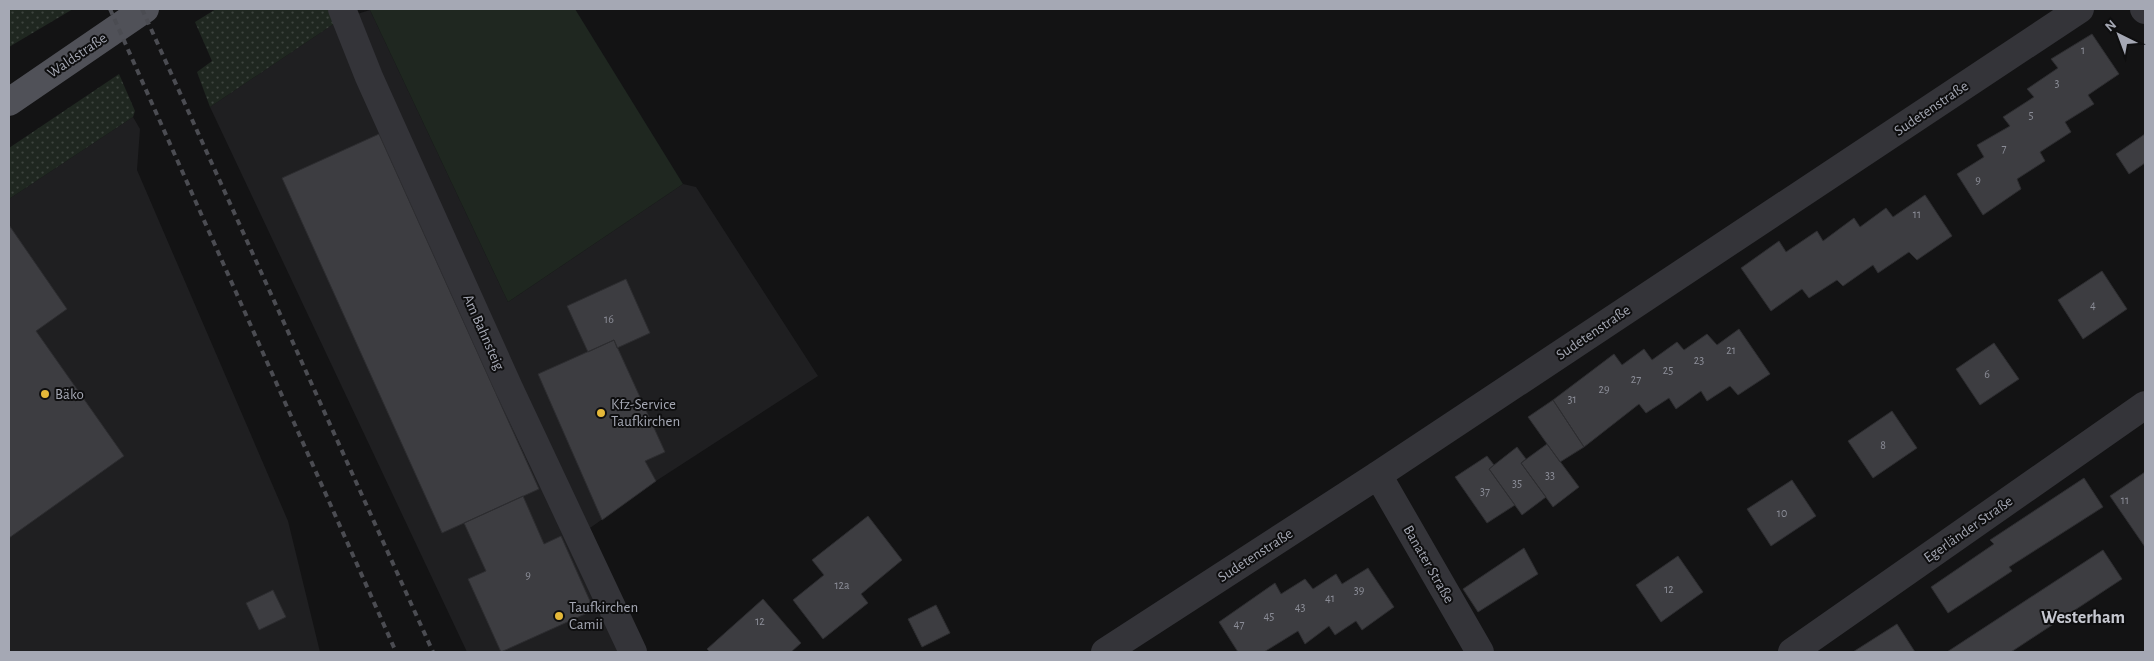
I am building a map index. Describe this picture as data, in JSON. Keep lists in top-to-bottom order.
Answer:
{
  "streets": {
    "main road": ["Waldstraße"],
    "street": [
      "Sudetenstraße",
      "Am Bahnsteig",
      "Egerländer Straße",
      "Banater Straße"
    ]
  },
  "crossings": [
    ["Sudetenstraße", "Banater Straße"]
  ],
  "districts": ["Westerham"],
  "places": ["Bäko", "Kfz-Service Taufkirchen", "Taufkirchen Camii"],
  "house_numbers": [
    "1",
    "3",
    "5",
    "7",
    "9",
    "11",
    "4",
    "16",
    "21",
    "23",
    "25",
    "6",
    "27",
    "29",
    "31",
    "8",
    "33",
    "35",
    "37",
    "11",
    "10",
    "9",
    "12a",
    "12",
    "39",
    "41",
    "43",
    "45",
    "12",
    "47"
  ],
  "north": "top left"
}
